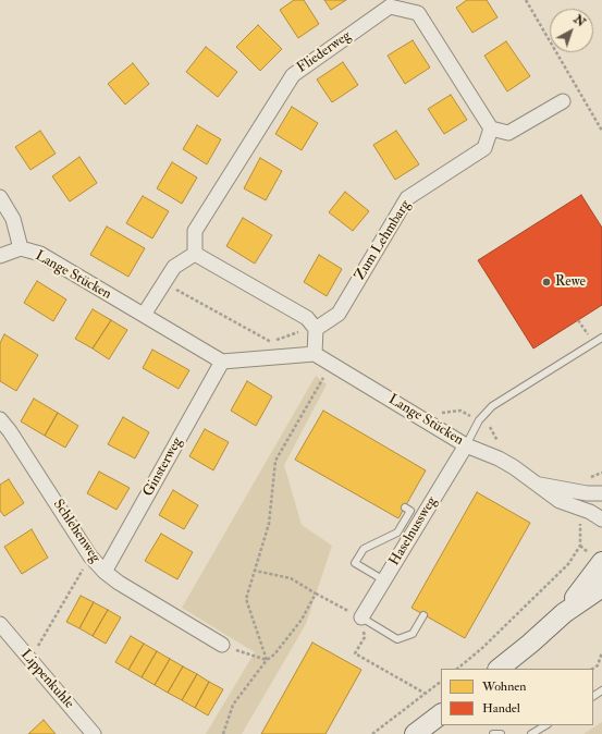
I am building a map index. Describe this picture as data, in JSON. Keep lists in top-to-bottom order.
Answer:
{
  "streets": {
    "street": [
      "Fliederweg",
      "Zum Lehmbarg",
      "Lange Stücken",
      "Ginsterweg",
      "Schlehenweg",
      "Haselnussweg",
      "Lippenkuhle"
    ]
  },
  "crossings": [
    ["Fliederweg", "Zum Lehmbarg"],
    ["Lange Stücken", "Ginsterweg"],
    ["Lange Stücken", "Haselnussweg"],
    ["Ginsterweg", "Schlehenweg"]
  ],
  "places": ["Rewe"],
  "legend": ["Wohnen", "Handel"],
  "north": "top right"
}
